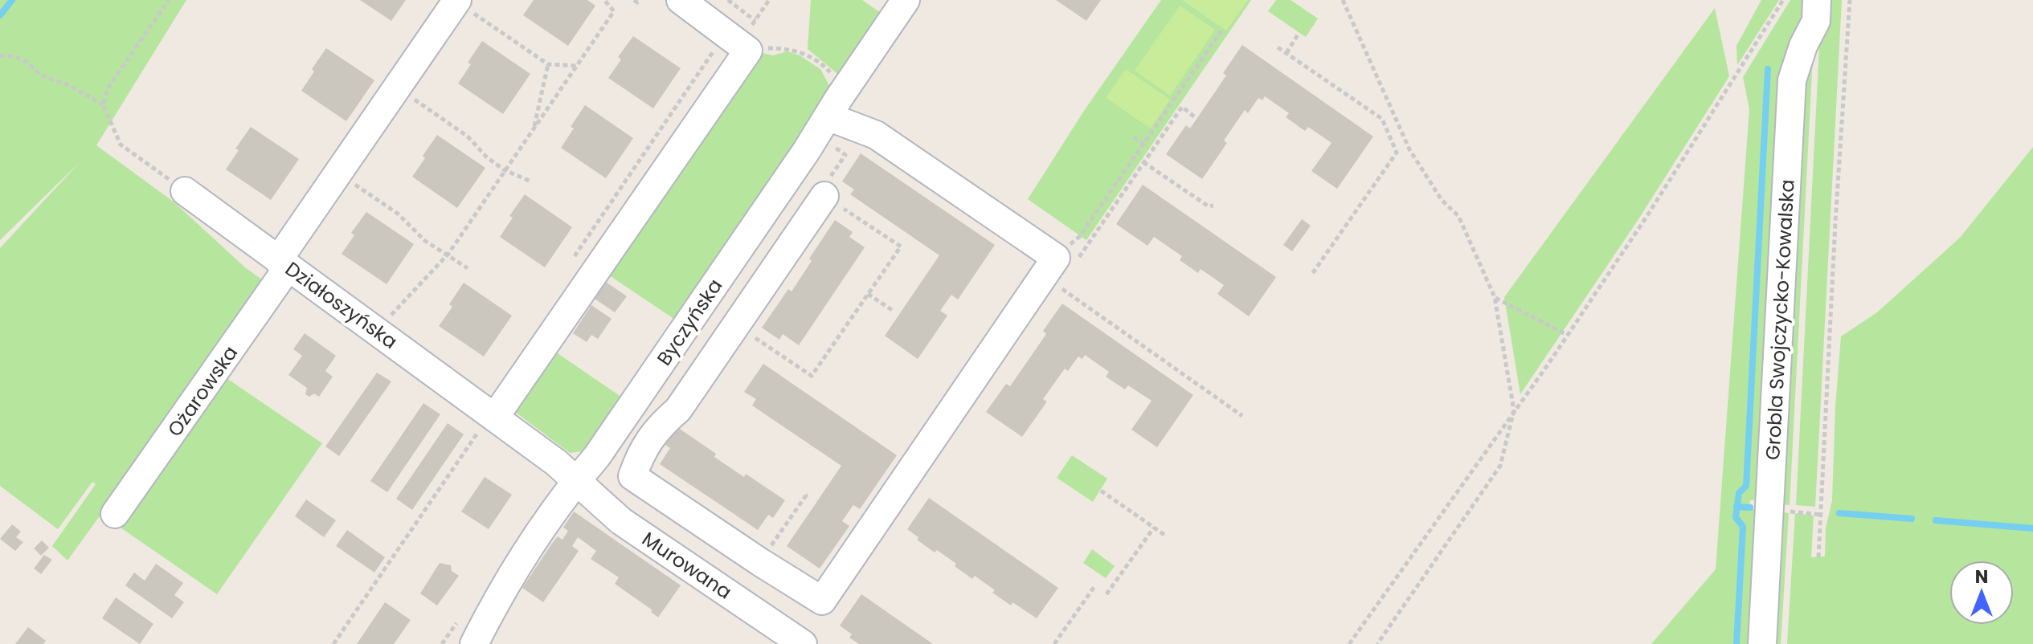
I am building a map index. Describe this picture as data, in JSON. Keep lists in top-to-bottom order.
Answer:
{
  "streets": {
    "street": [
      "Działoszyńska",
      "Grobla Swojczycko-Kowalska",
      "Byczyńska",
      "Ożarowska",
      "Murowana"
    ]
  },
  "crossings": [
    ["Działoszyńska", "Byczyńska"],
    ["Działoszyńska", "Ożarowska"],
    ["Działoszyńska", "Murowana"],
    ["Byczyńska", "Murowana"]
  ],
  "north": "top"
}
